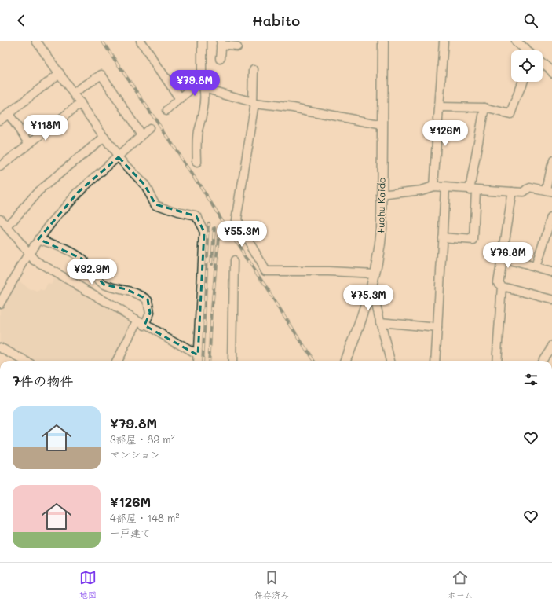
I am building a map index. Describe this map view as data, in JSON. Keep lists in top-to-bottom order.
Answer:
{
  "streets": {
    "main road": ["Fuchu Kaido"]
  },
  "page": {
    "header": "Habito",
    "price": [
      "¥79.8M",
      "¥118M",
      "¥126M",
      "¥55.3M",
      "¥76.8M",
      "¥92.9M",
      "¥75.3M"
    ],
    "heading": "7件の物件",
    "list": [
      {
        "name": "¥79.8M",
        "note": "3部屋 · 89 m² · マンション"
      },
      {
        "name": "¥126M",
        "note": "4部屋 · 148 m² · 一戸建て"
      }
    ],
    "tabs": ["地図", "保存済み", "ホーム"]
  }
}
